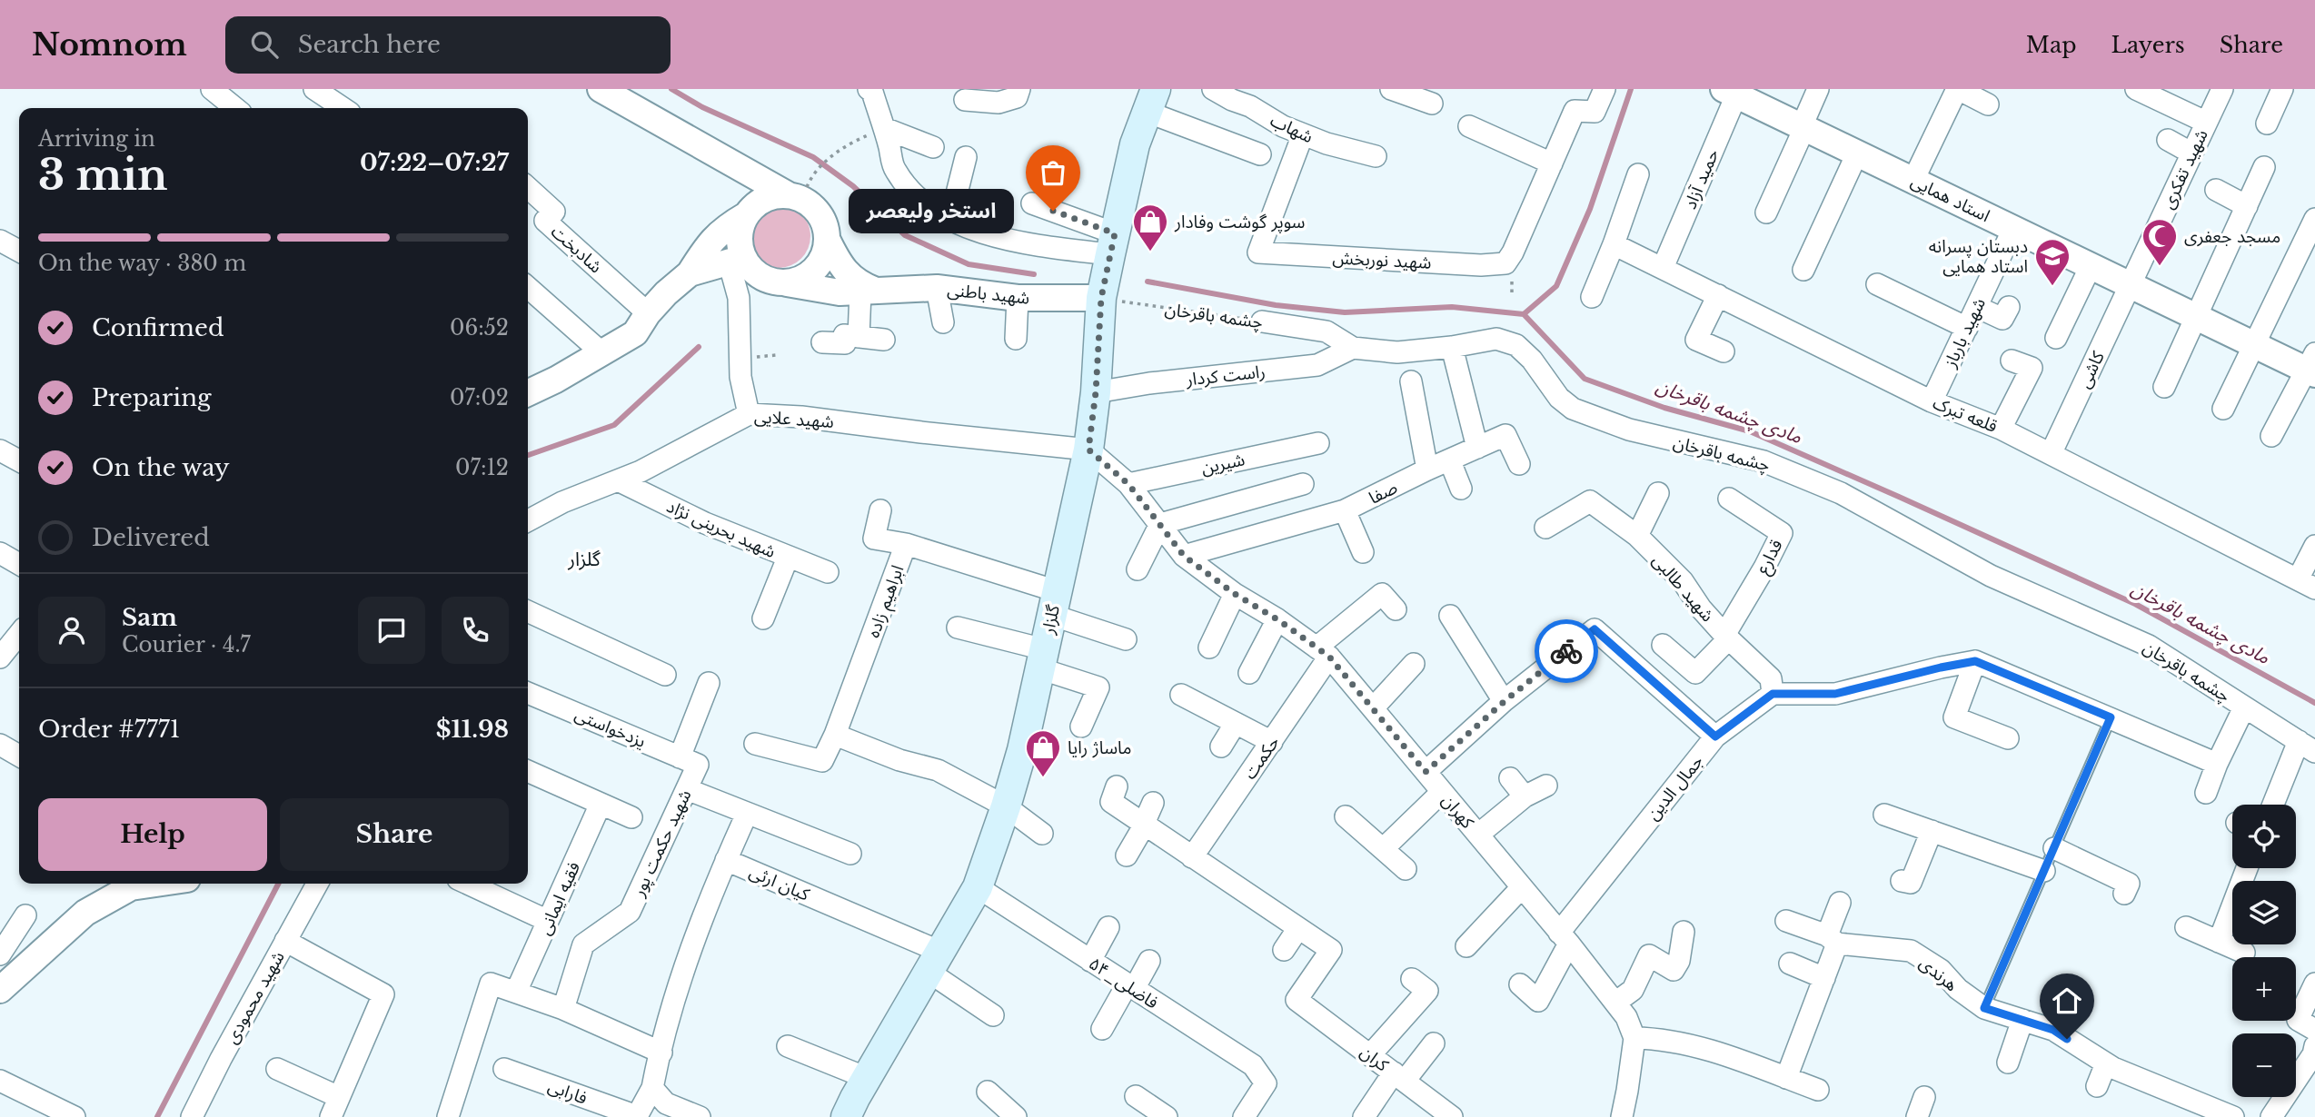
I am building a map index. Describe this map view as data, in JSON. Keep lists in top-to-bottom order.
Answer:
{
  "streets": {
    "main road": ["گلزار"],
    "street": [
      "شهاب",
      "شهید تفکری",
      "حمید آزاد",
      "استاد همایی",
      "شادبخت",
      "شهید نوربخش",
      "شهید باطنی",
      "چشمه باقرخان",
      "شهید بارباز",
      "کاشی",
      "راست کردار",
      "قلعه تبرک",
      "شهید علایی",
      "شیرین",
      "صفا",
      "شهید بحرینی نژاد",
      "قدارع",
      "شهید طالبی",
      "ابراهیم زاده",
      "یزدخواستی",
      "حکمت",
      "جمال الدین",
      "کهران",
      "شهید حکمت پور",
      "کیان ارثی",
      "فقیه ایمانی",
      "هرندی",
      "۵۴_فاضلی",
      "شهید محمودی",
      "کران",
      "فارابی"
    ]
  },
  "crossings": [
    ["شهاب", "شهید نوربخش"],
    ["شهید تفکری", "استاد همایی"],
    ["شهید تفکری", "کاشی"],
    ["حمید آزاد", "استاد همایی"],
    ["حمید آزاد", "قلعه تبرک"],
    ["استاد همایی", "شهید بارباز"],
    ["استاد همایی", "کاشی"],
    ["شهید باطنی", "چشمه باقرخان"],
    ["شهید باطنی", "گلزار"],
    ["چشمه باقرخان", "راست کردار"],
    ["چشمه باقرخان", "گلزار"],
    ["شهید بارباز", "قلعه تبرک"],
    ["کاشی", "قلعه تبرک"],
    ["راست کردار", "گلزار"],
    ["شهید علایی", "شهید بحرینی نژاد"],
    ["شهید علایی", "گلزار"],
    ["شهید علایی", "کهران"],
    ["شیرین", "کهران"],
    ["صفا", "کهران"],
    ["قدارع", "شهید طالبی"],
    ["شهید طالبی", "جمال الدین"],
    ["ابراهیم زاده", "گلزار"],
    ["گلزار", "کهران"],
    ["گلزار", "کیان ارثی"],
    ["گلزار", "۵۴_فاضلی"],
    ["یزدخواستی", "شهید حکمت پور"],
    ["حکمت", "کهران"],
    ["جمال الدین", "کهران"]
  ],
  "districts": ["گلزار"],
  "water": ["مادی چشمه باقرخان"],
  "places": {
    "other": ["استخر ولیعصر"],
    "shop": ["سوپر گوشت وفادار", "ماساژ رایا"],
    "mosque": ["مسجد جعفری"],
    "school or university": ["دبستان پسرانه استاد همایی"]
  },
  "page": {
    "header": "Nomnom",
    "search": "Search here",
    "nav": ["Map", "Layers", "Share"],
    "heading": ["3 min", "Arriving in", "07:22–07:27"],
    "panel": [
      "Sam",
      "Courier · 4.7",
      "Order #7771",
      "$11.98"
    ],
    "bubble": "استخر ولیعصر",
    "bar": "On the way · 380 m",
    "list": [
      ["Confirmed", "06:52"],
      ["Preparing", "07:02"],
      ["On the way", "07:12"],
      "Delivered"
    ],
    "buttons": ["Help", "Share"],
    "map_buttons": ["+", "−"]
  }
}
